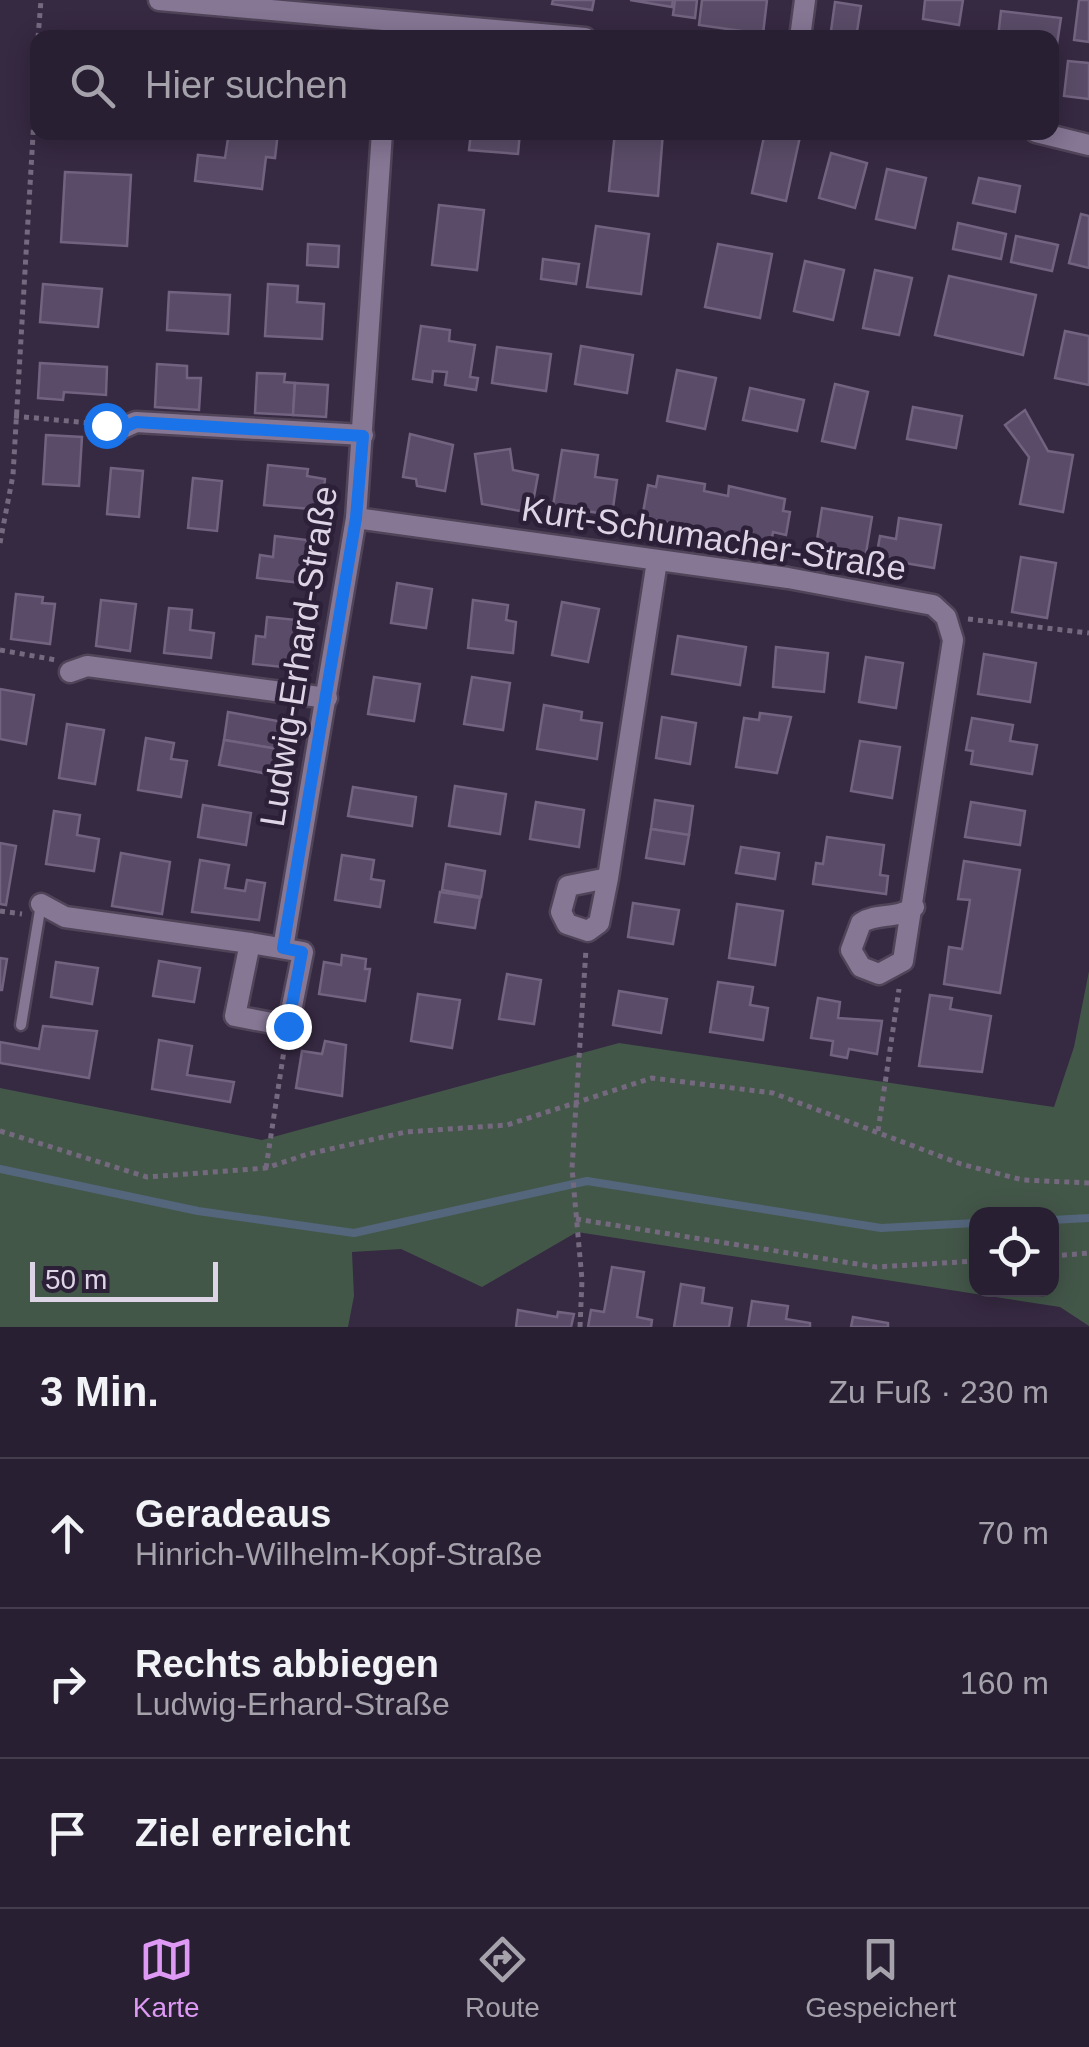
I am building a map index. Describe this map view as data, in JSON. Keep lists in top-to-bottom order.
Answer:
{
  "streets": {
    "street": ["Kurt-Schumacher-Straße", "Ludwig-Erhard-Straße"]
  },
  "crossings": [
    ["Kurt-Schumacher-Straße", "Ludwig-Erhard-Straße"]
  ],
  "scale_bar": "50 m",
  "page": {
    "search": "Hier suchen",
    "scale": "50 m",
    "heading": ["3 Min.", "Zu Fuß · 230 m"],
    "list": [
      ["Geradeaus", "Hinrich-Wilhelm-Kopf-Straße", "70 m"],
      ["Rechts abbiegen", "Ludwig-Erhard-Straße", "160 m"],
      "Ziel erreicht"
    ],
    "nav": ["Karte", "Route", "Gespeichert"]
  }
}
